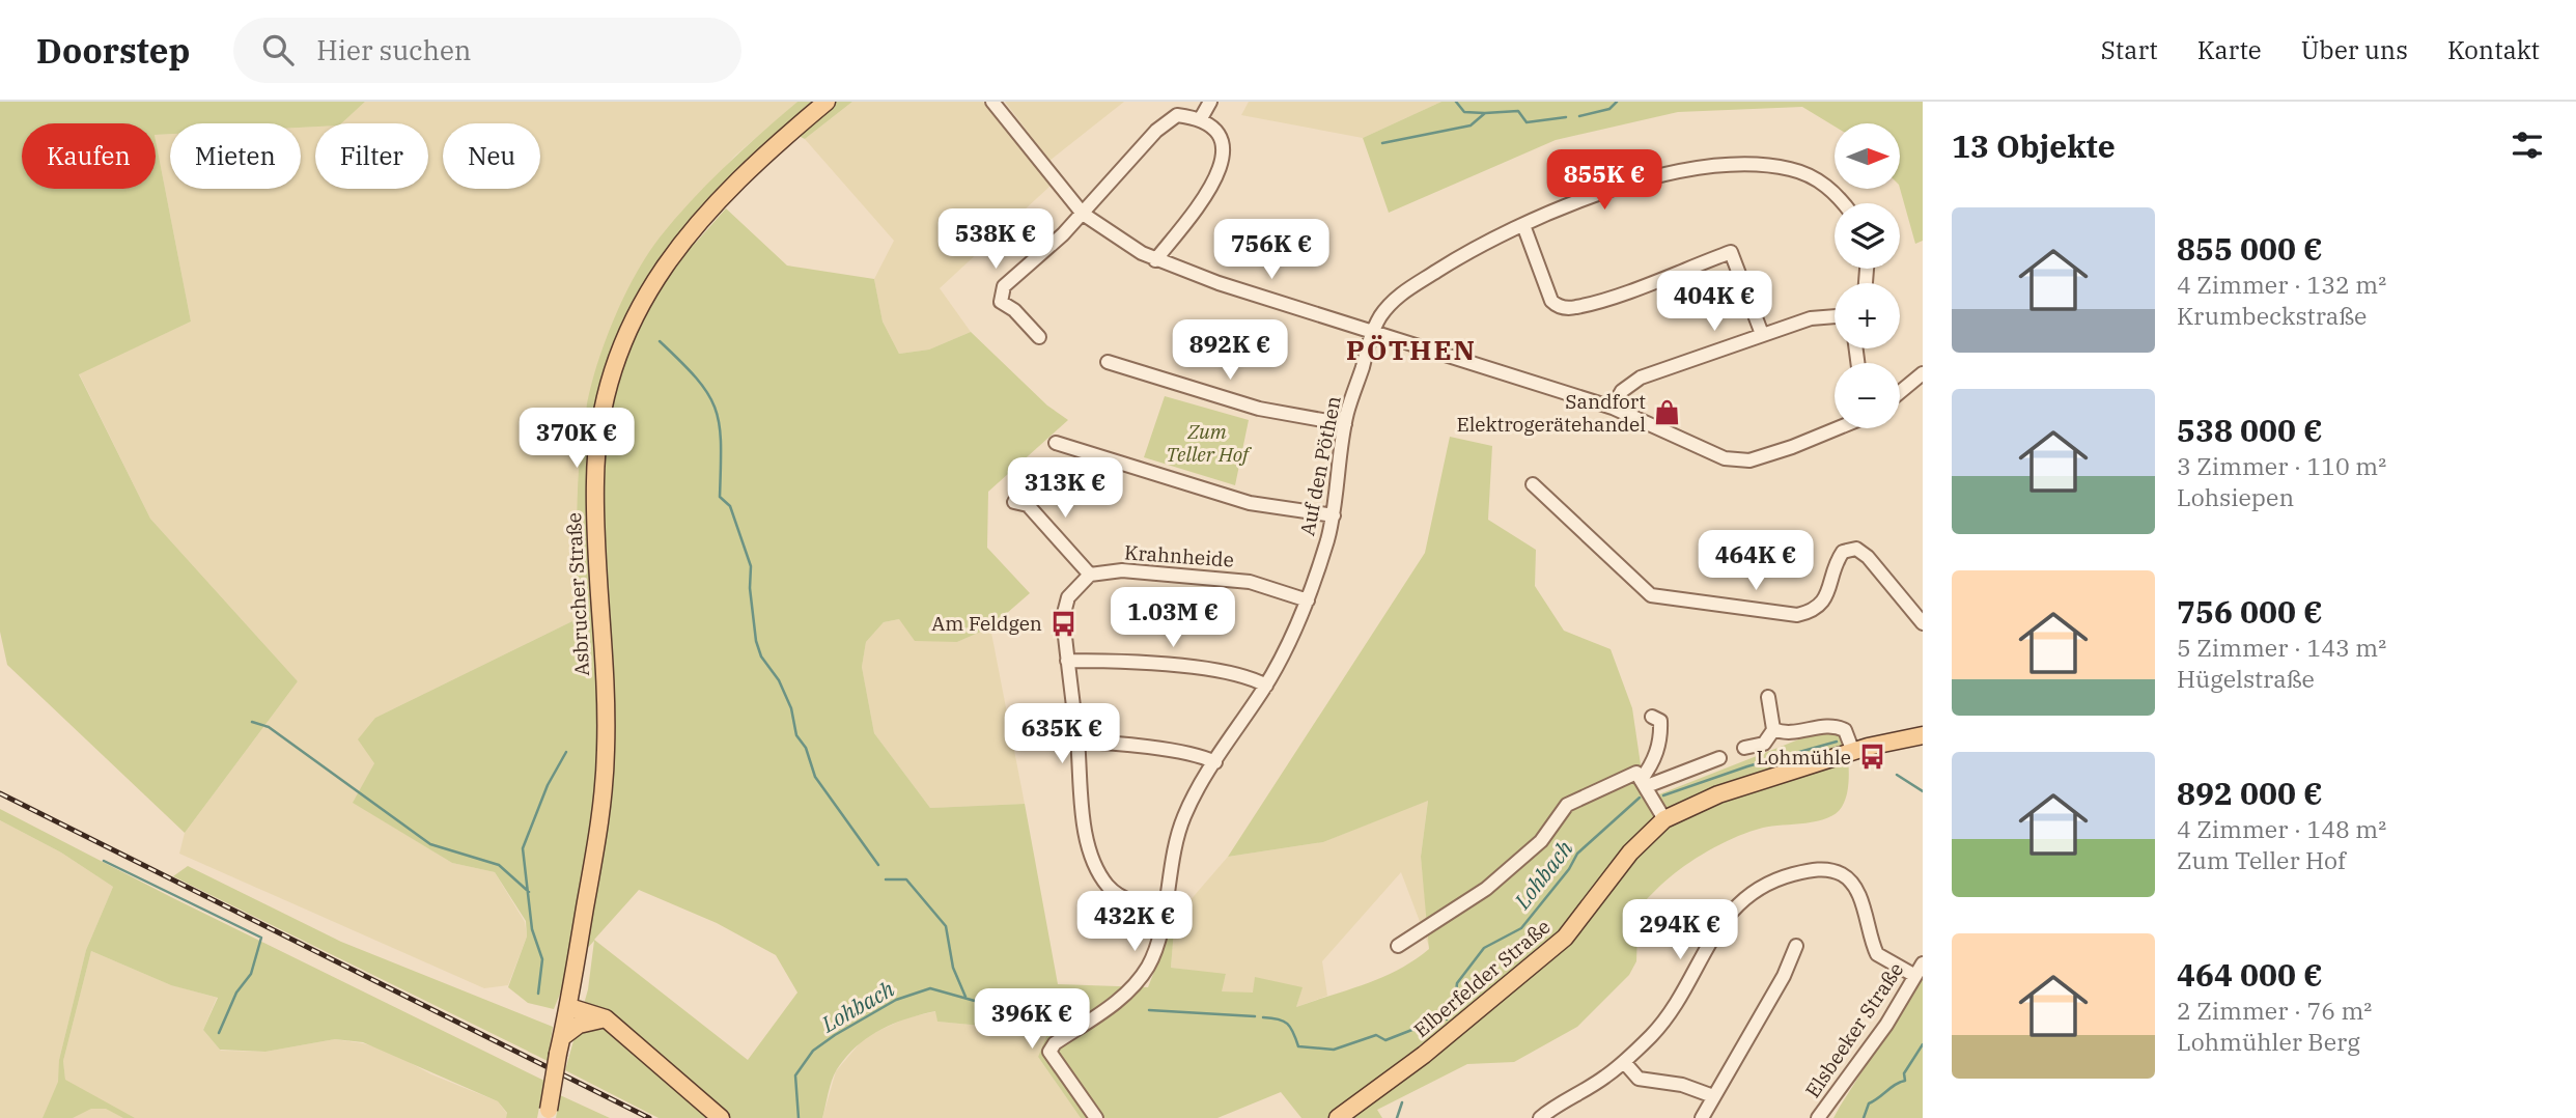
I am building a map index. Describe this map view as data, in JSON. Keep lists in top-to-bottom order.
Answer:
{
  "streets": {
    "main road": ["Asbrucher Straße", "Elberfelder Straße"],
    "street": ["Auf den Pöthen", "Krahnheide", "Elsbeeker Straße"]
  },
  "crossings": [
    ["Auf den Pöthen", "Krahnheide"]
  ],
  "districts": ["PÖTHEN"],
  "water": ["Lohbach"],
  "parks": ["Zum Teller Hof"],
  "places": {
    "shop": ["Sandfort Elektrogerätehandel"],
    "bus stop": ["Am Feldgen", "Lohmühle"]
  },
  "north": "right",
  "page": {
    "header": "Doorstep",
    "search": "Hier suchen",
    "nav": [
      "Start",
      "Karte",
      "Über uns",
      "Kontakt"
    ],
    "heading": "13 Objekte",
    "map_buttons": ["+", "−"],
    "chip": [
      "Kaufen",
      "Mieten",
      "Filter",
      "Neu"
    ],
    "price": [
      "855K €",
      "538K €",
      "756K €",
      "404K €",
      "892K €",
      "370K €",
      "313K €",
      "464K €",
      "1.03M €",
      "635K €",
      "432K €",
      "294K €",
      "396K €"
    ],
    "list": [
      {
        "name": "855 000 €",
        "note": "4 Zimmer · 132 m² · Krumbeckstraße"
      },
      {
        "name": "538 000 €",
        "note": "3 Zimmer · 110 m² · Lohsiepen"
      },
      {
        "name": "756 000 €",
        "note": "5 Zimmer · 143 m² · Hügelstraße"
      },
      {
        "name": "892 000 €",
        "note": "4 Zimmer · 148 m² · Zum Teller Hof"
      },
      {
        "name": "464 000 €",
        "note": "2 Zimmer · 76 m² · Lohmühler Berg"
      }
    ]
  }
}
